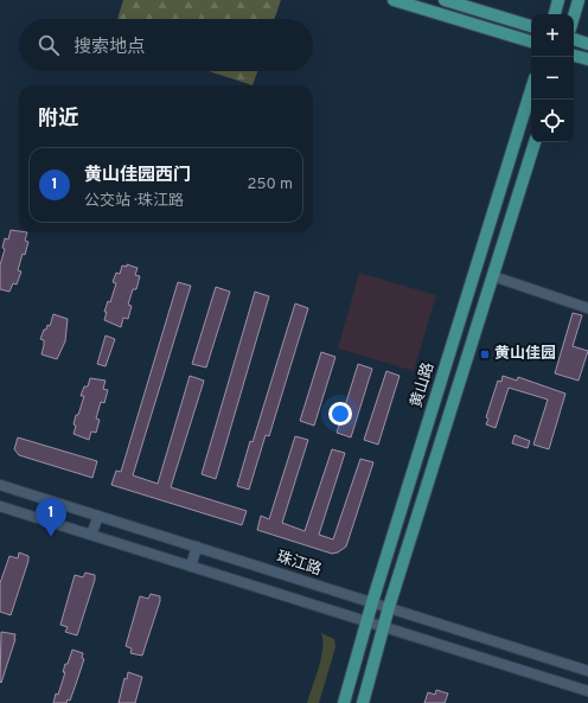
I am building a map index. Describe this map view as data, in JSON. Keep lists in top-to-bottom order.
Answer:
{
  "streets": {
    "main road": ["黄山路"],
    "street": ["珠江路"]
  },
  "crossings": [
    ["黄山路", "珠江路"]
  ],
  "places": {
    "transit": ["黄山佳园"]
  },
  "page": {
    "map_buttons": ["+", "−"],
    "search": "搜索地点",
    "heading": "附近",
    "list": [
      {
        "mark": "1",
        "name": "黄山佳园西门",
        "note": "公交站 · 珠江路",
        "value": "250 m"
      }
    ],
    "pins": "1"
  }
}
